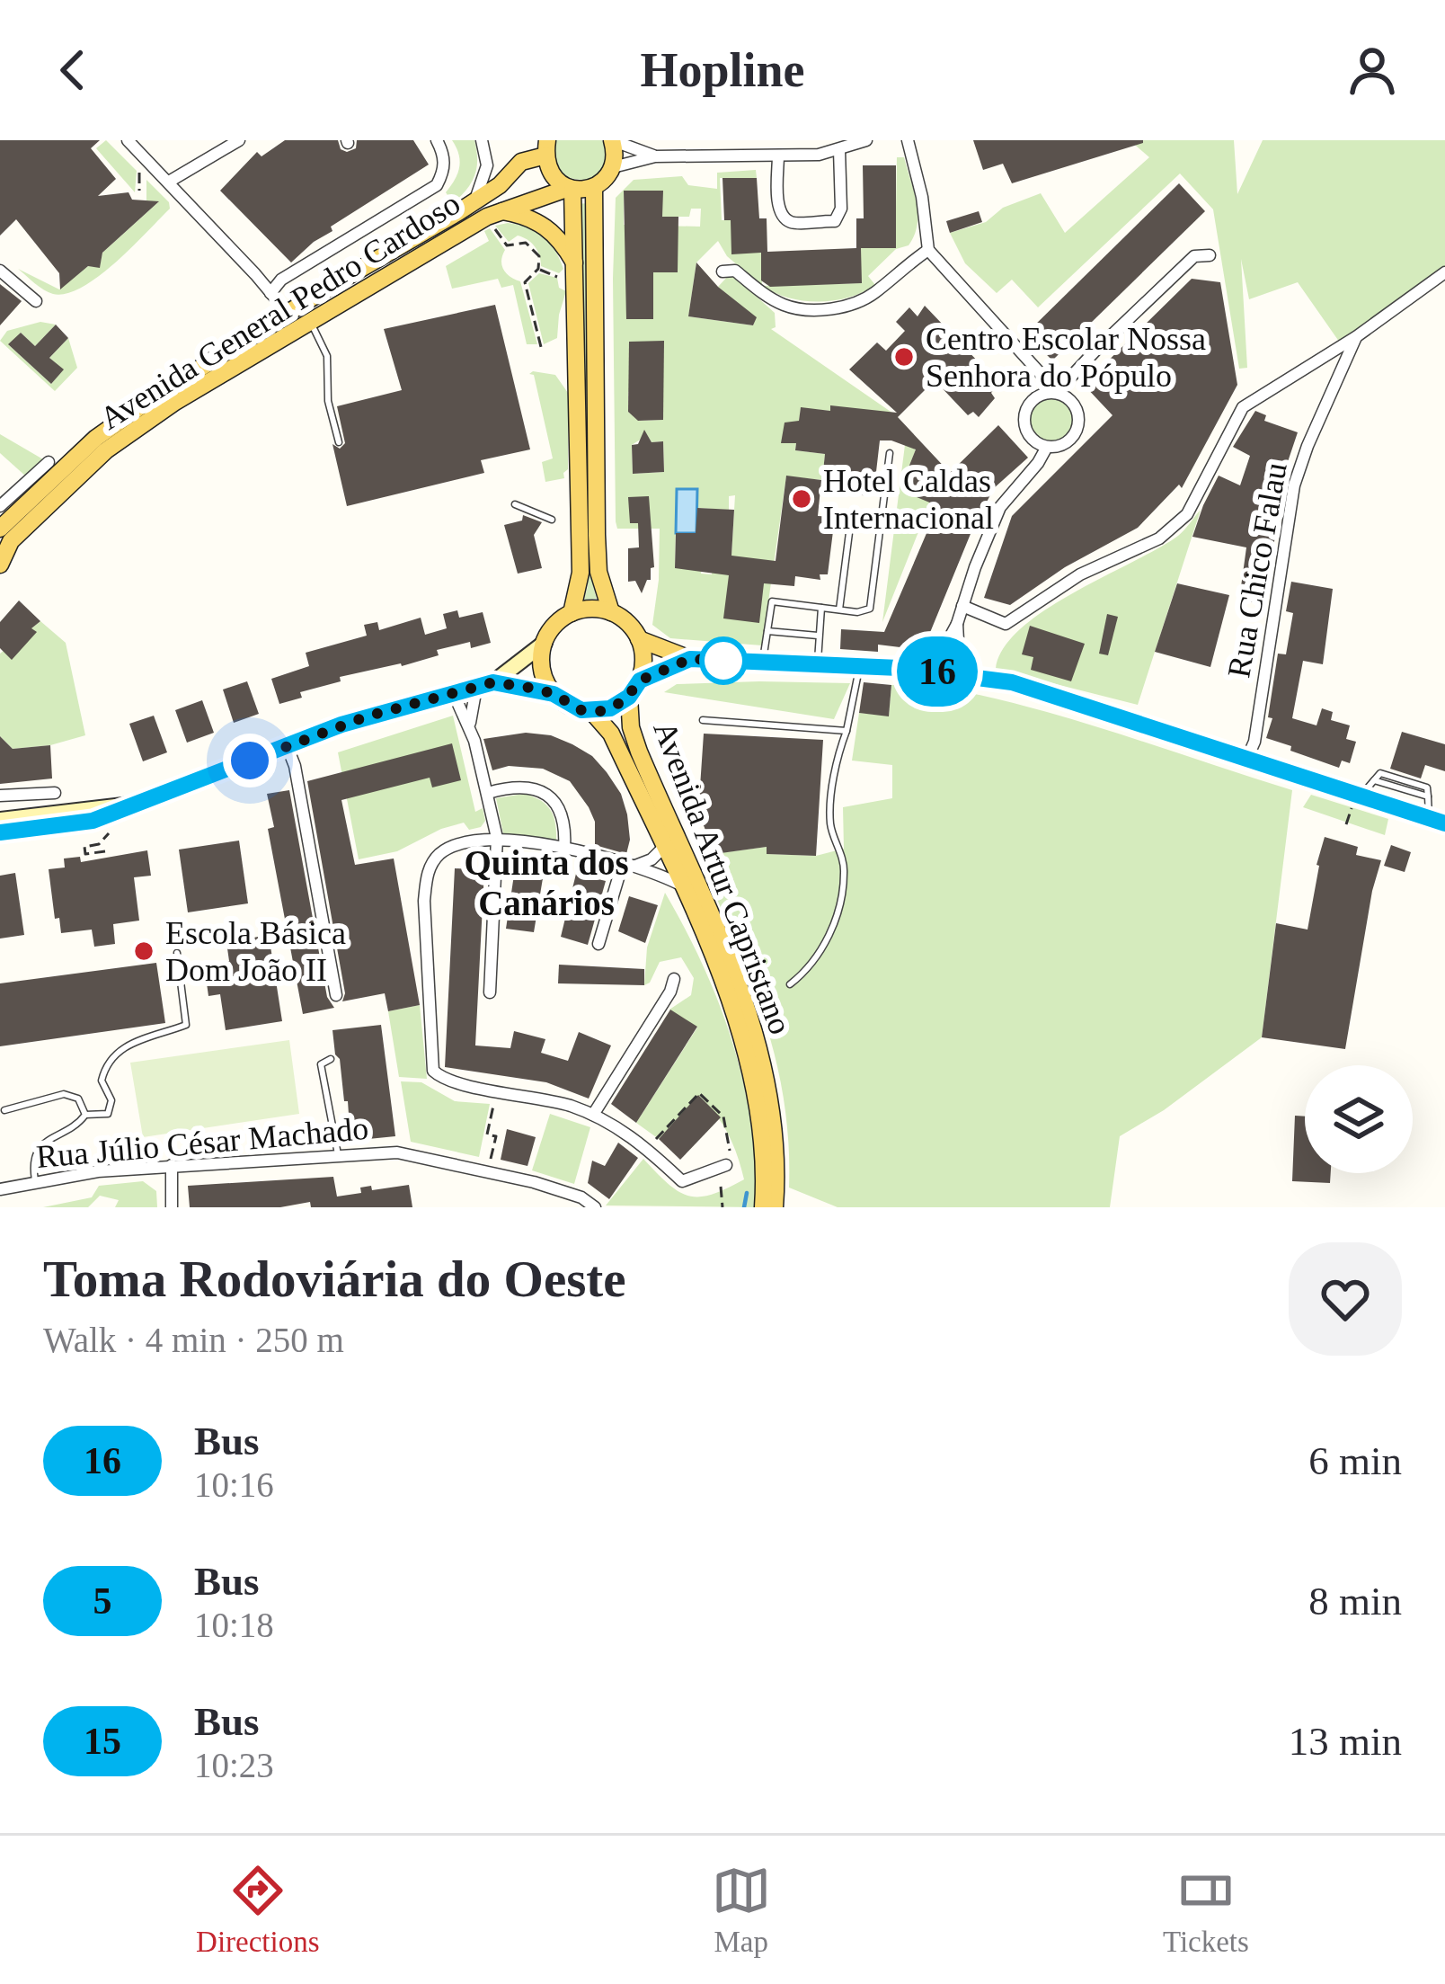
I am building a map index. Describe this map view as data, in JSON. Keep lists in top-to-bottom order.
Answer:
{
  "streets": {
    "main road": ["Avenida General Pedro Cardoso", "Avenida Artur Capristano"],
    "street": ["Rua Chico Falau", "Rua Júlio César Machado"]
  },
  "districts": ["Quinta dos Canários"],
  "places": ["Centro Escolar Nossa Senhora do Pópulo", "Hotel Caldas Internacional", "Escola Básica Dom João II"],
  "lines": ["bus line 16"],
  "page": {
    "header": "Hopline",
    "on_map": "16",
    "heading": ["Toma Rodoviária do Oeste", "Walk · 4 min · 250 m"],
    "list": [
      {
        "mark": "16",
        "name": "Bus",
        "note": "10:16",
        "value": "6 min"
      },
      {
        "mark": "5",
        "name": "Bus",
        "note": "10:18",
        "value": "8 min"
      },
      {
        "mark": "15",
        "name": "Bus",
        "note": "10:23",
        "value": "13 min"
      }
    ],
    "tabs": ["Directions", "Map", "Tickets"]
  }
}
